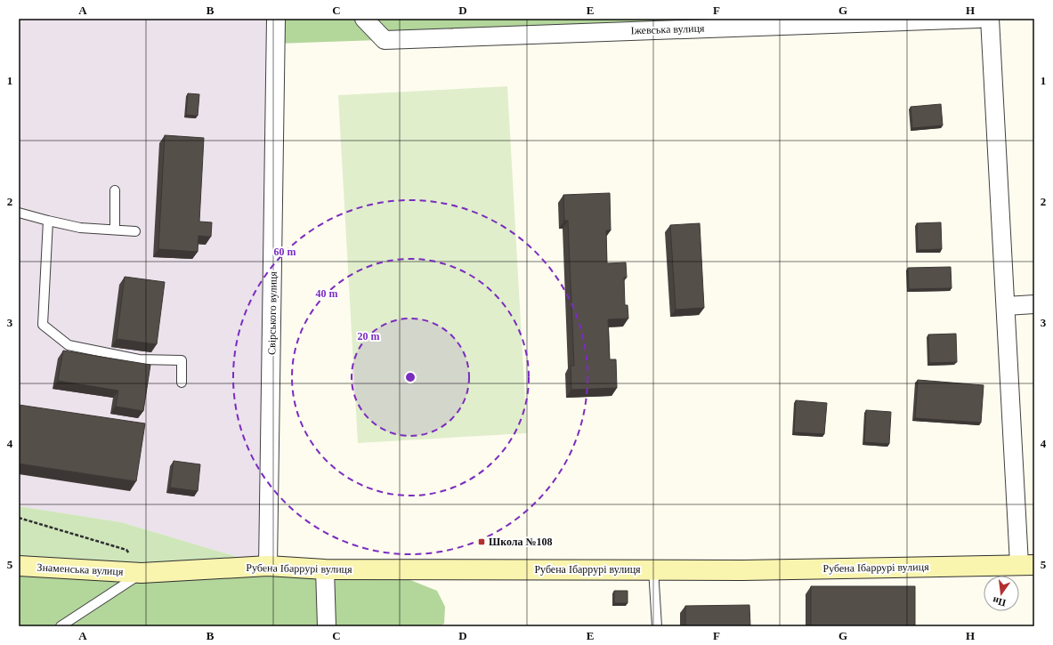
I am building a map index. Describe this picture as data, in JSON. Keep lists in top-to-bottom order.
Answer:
{
  "streets": {
    "main road": ["Рубена Ібаррурі вулиця", "Знаменська вулиця"],
    "street": ["Іжевська вулиця", "Свірського вулиця"]
  },
  "crossings": [
    ["Свірського вулиця", "Рубена Ібаррурі вулиця"],
    ["Рубена Ібаррурі вулиця", "Знаменська вулиця"]
  ],
  "places": {
    "transit": ["Школа №108"]
  },
  "north": "bottom",
  "grid": {
    "columns": [
      "A",
      "B",
      "C",
      "D",
      "E",
      "F",
      "G",
      "H"
    ],
    "rows": [
      "1",
      "2",
      "3",
      "4",
      "5"
    ]
  },
  "rings": ["60 m", "40 m", "20 m"]
}
